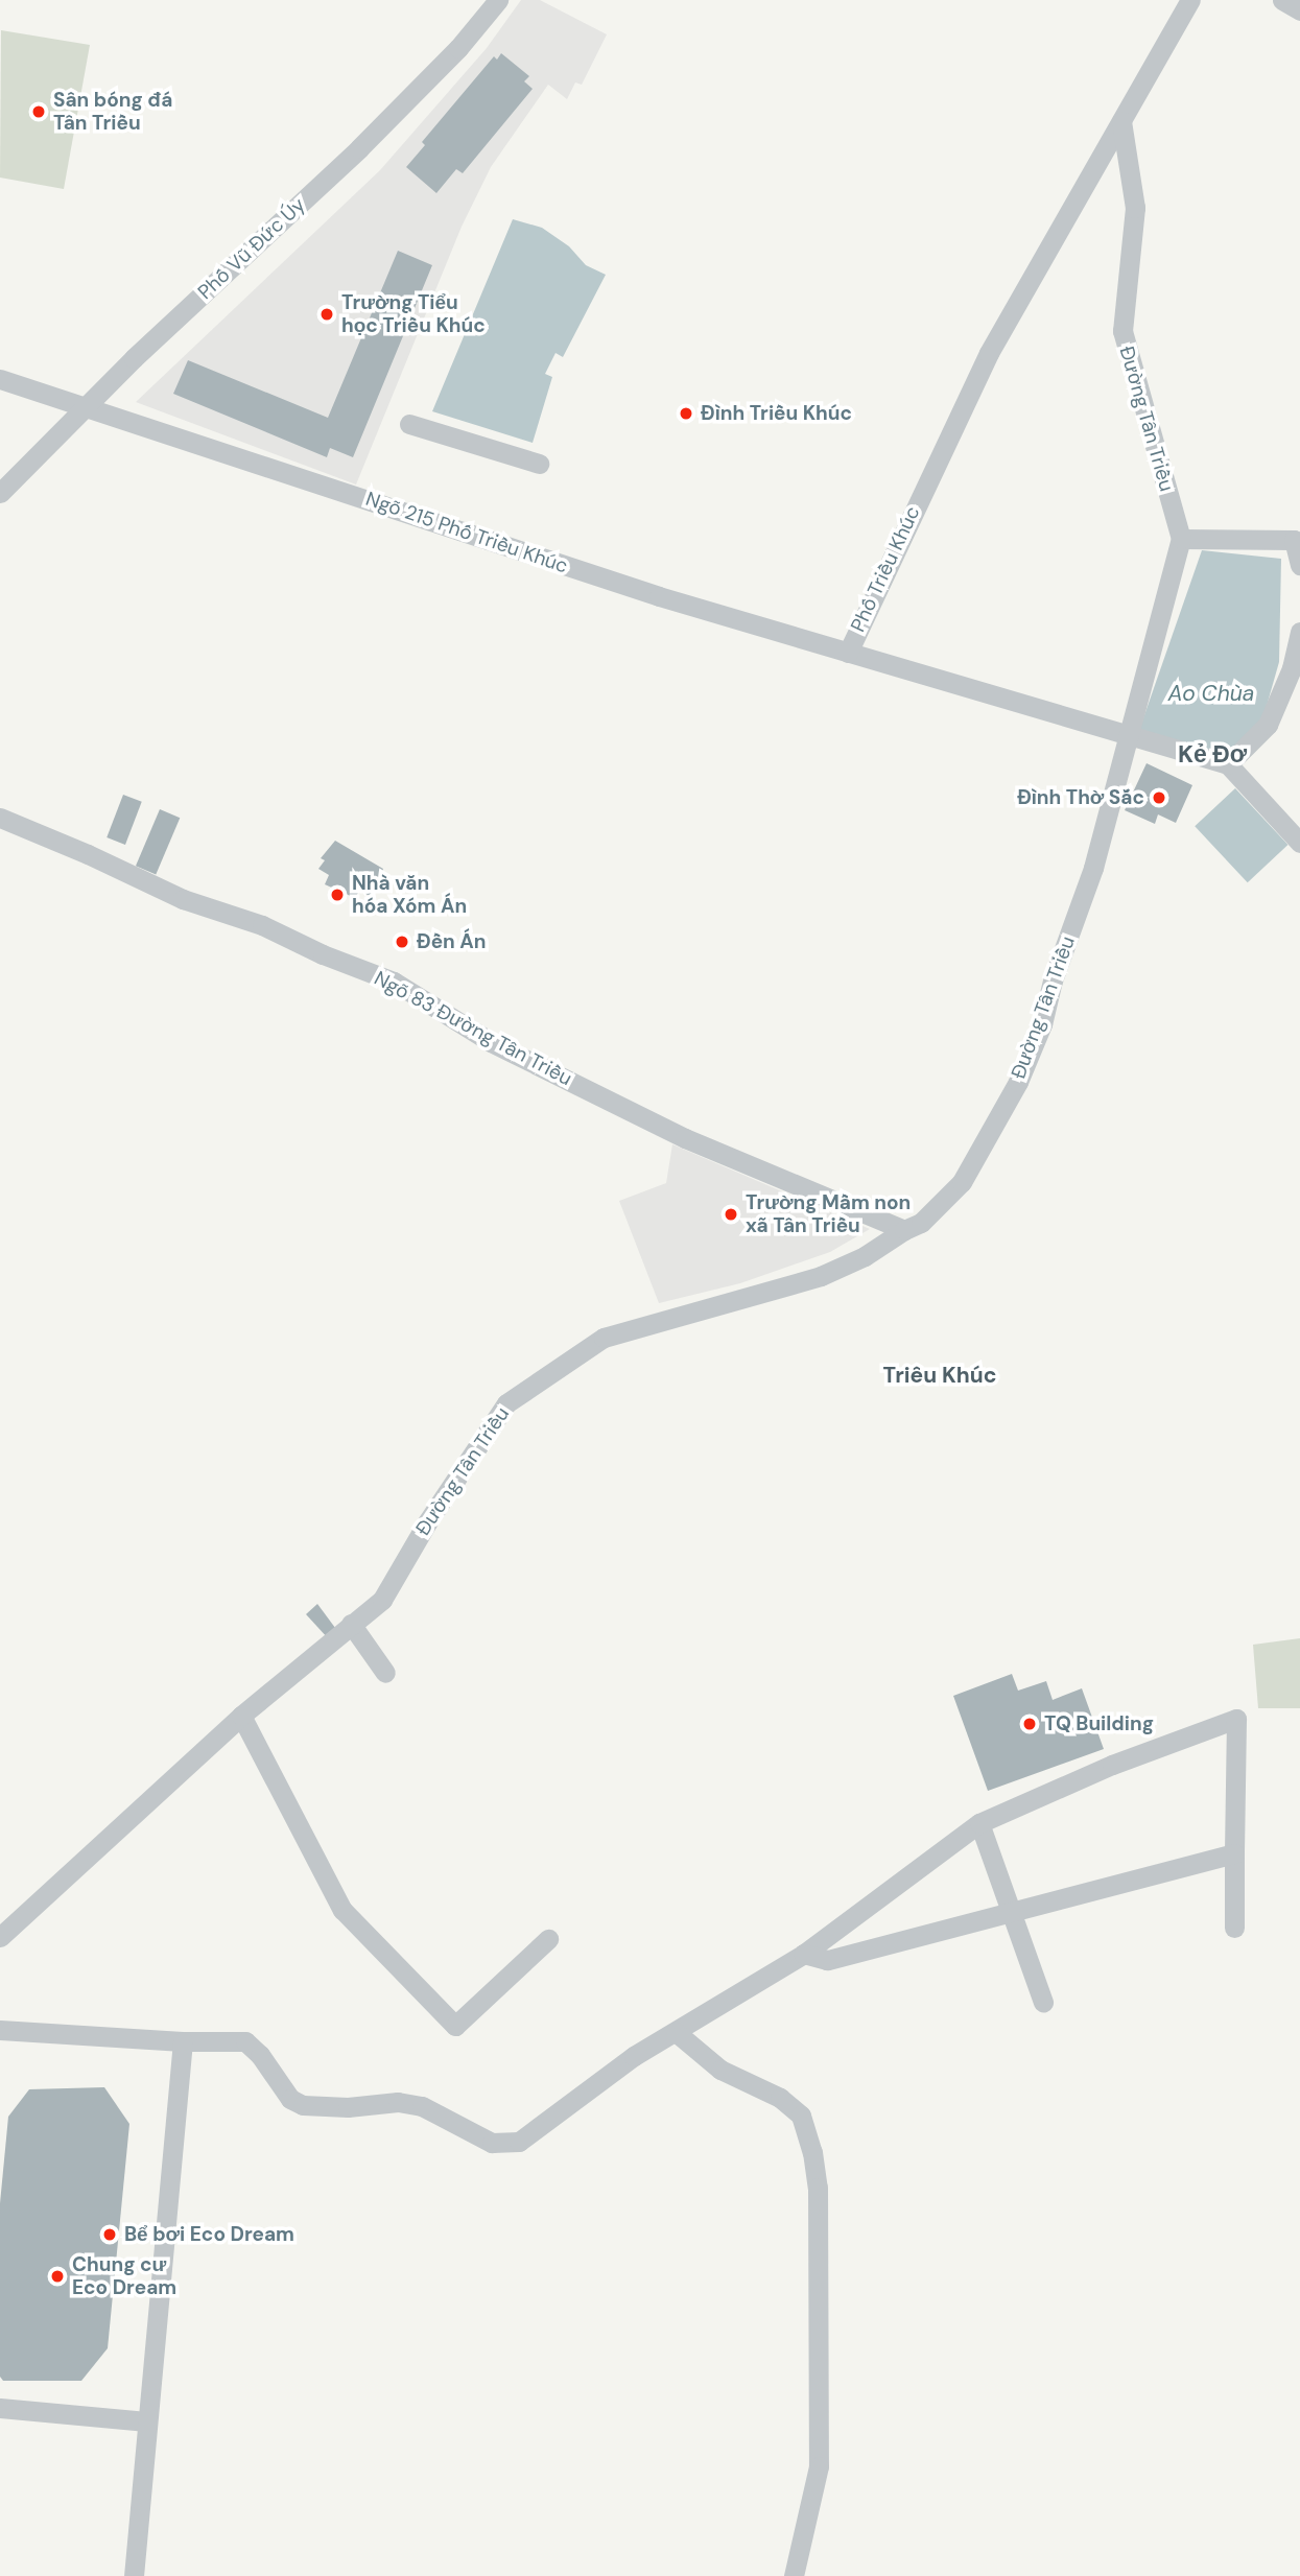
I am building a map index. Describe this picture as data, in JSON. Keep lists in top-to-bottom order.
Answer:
{
  "streets": {
    "street": [
      "Phố Vũ Đức Úy",
      "Đường Tân Triều",
      "Ngõ 215 Phố Triều Khúc",
      "Phố Triều Khúc",
      "Ngõ 83 Đường Tân Triều"
    ]
  },
  "crossings": [
    ["Phố Vũ Đức Úy", "Ngõ 215 Phố Triều Khúc"],
    ["Đường Tân Triều", "Phố Triều Khúc"],
    ["Đường Tân Triều", "Ngõ 83 Đường Tân Triều"],
    ["Ngõ 215 Phố Triều Khúc", "Phố Triều Khúc"]
  ],
  "districts": ["Kẻ Đơ", "Triêu Khúc"],
  "water": ["Ao Chùa"],
  "places": [
    "Sân bóng đá Tân Triều",
    "Trường Tiểu học Triều Khúc",
    "Đình Triều Khúc",
    "Đình Thờ Sắc",
    "Nhà văn hóa Xóm Án",
    "Đền Án",
    "Trường Mầm non xã Tân Triều",
    "TQ Building",
    "Bể bơi Eco Dream",
    "Chung cư Eco Dream"
  ]
}
